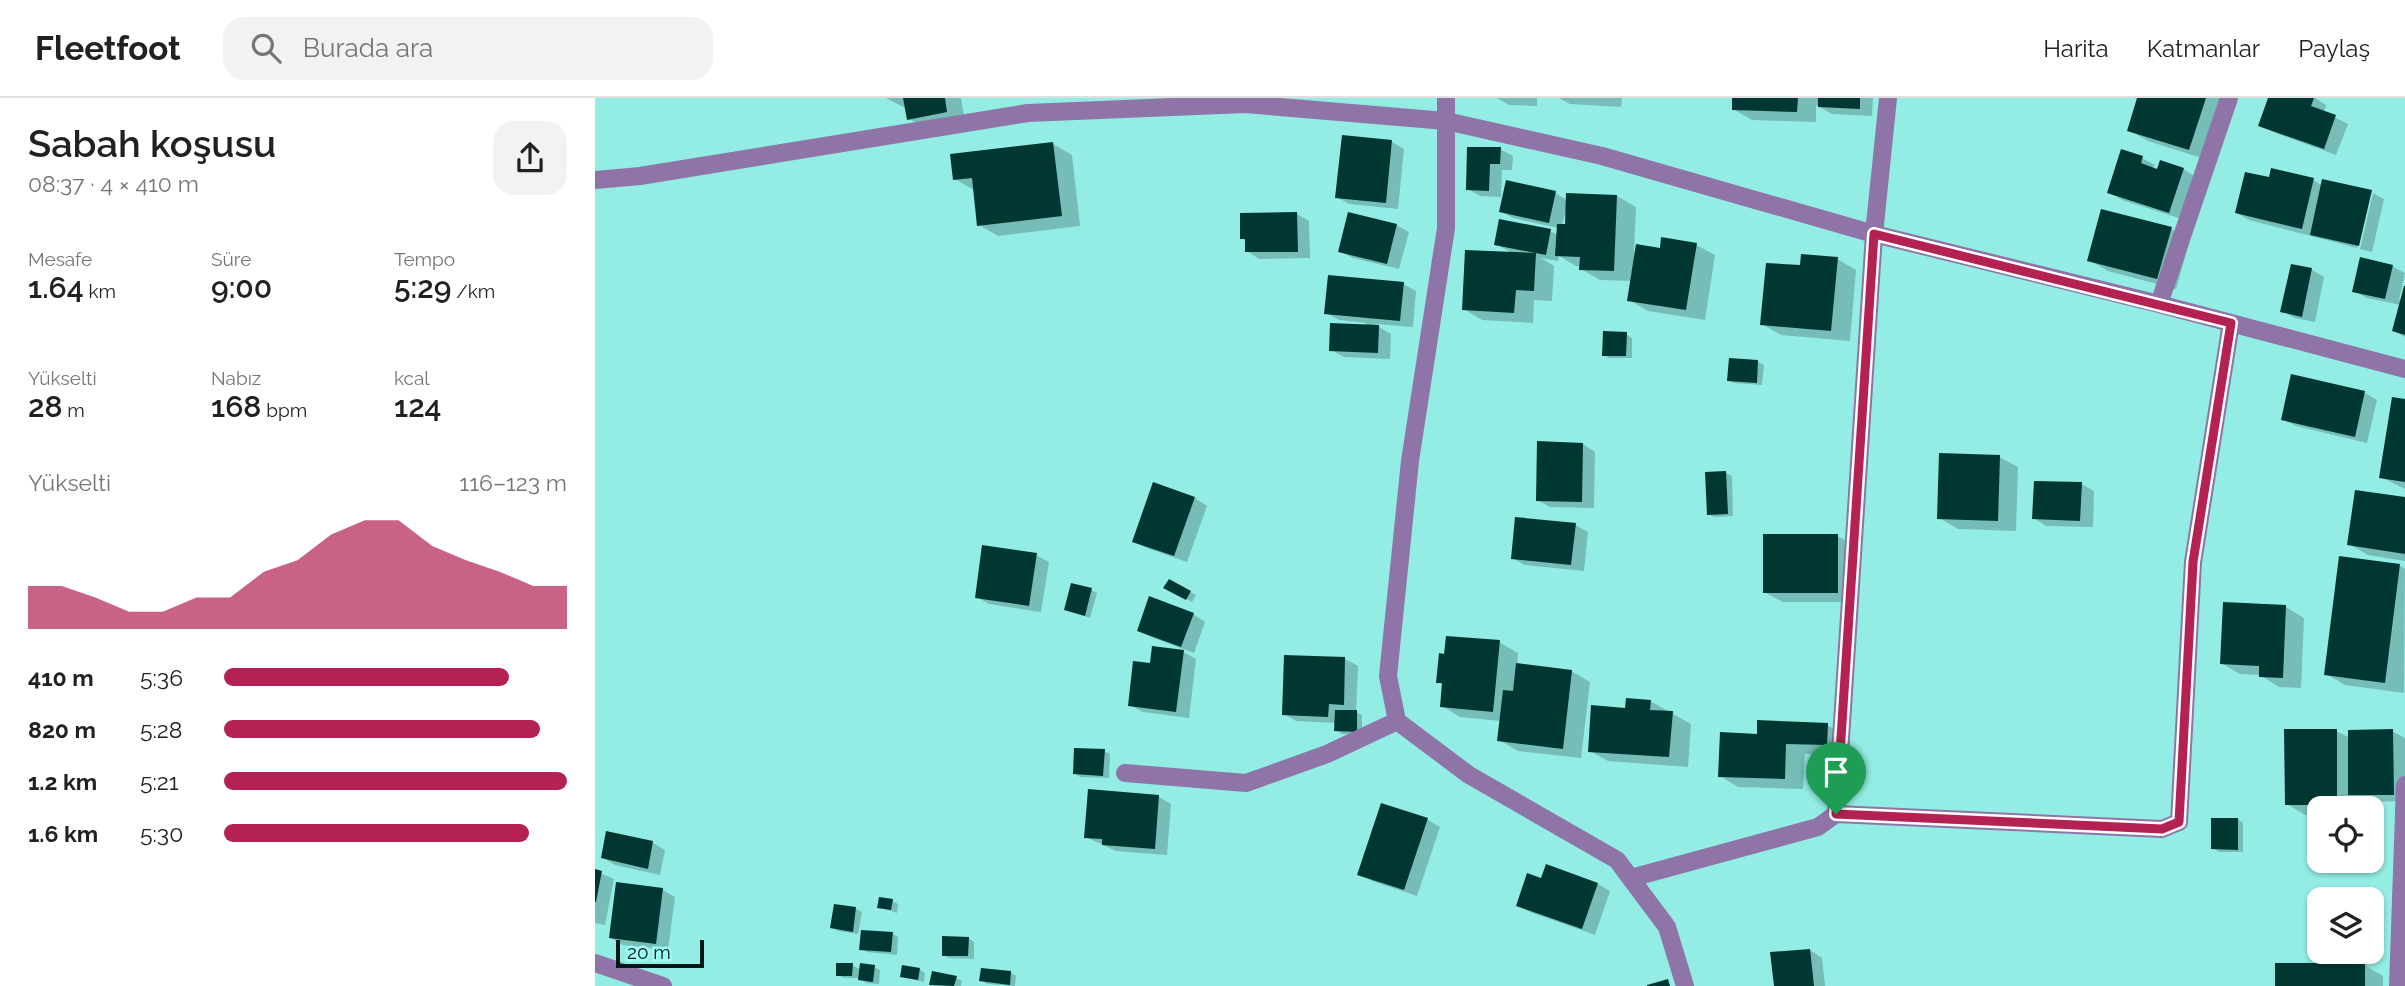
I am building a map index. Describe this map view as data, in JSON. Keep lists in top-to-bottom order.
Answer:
{
  "scale_bar": "20 m",
  "page": {
    "header": "Fleetfoot",
    "search": "Burada ara",
    "nav": ["Harita", "Katmanlar", "Paylaş"],
    "heading": ["Sabah koşusu", "08:37 · 4 × 410 m"],
    "stats": [
      ["Mesafe", "1.64 km"],
      ["Süre", "9:00"],
      ["Tempo", "5:29 /km"],
      ["Yükselti", "28 m"],
      ["Nabız", "168 bpm"],
      ["kcal", "124"]
    ],
    "chart": ["Yükselti", "116–123 m"],
    "list": [
      {
        "name": "410 m",
        "note": "5:36"
      },
      {
        "name": "820 m",
        "note": "5:28"
      },
      {
        "name": "1.2 km",
        "note": "5:21"
      },
      {
        "name": "1.6 km",
        "note": "5:30"
      }
    ],
    "scale": "20 m"
  }
}
